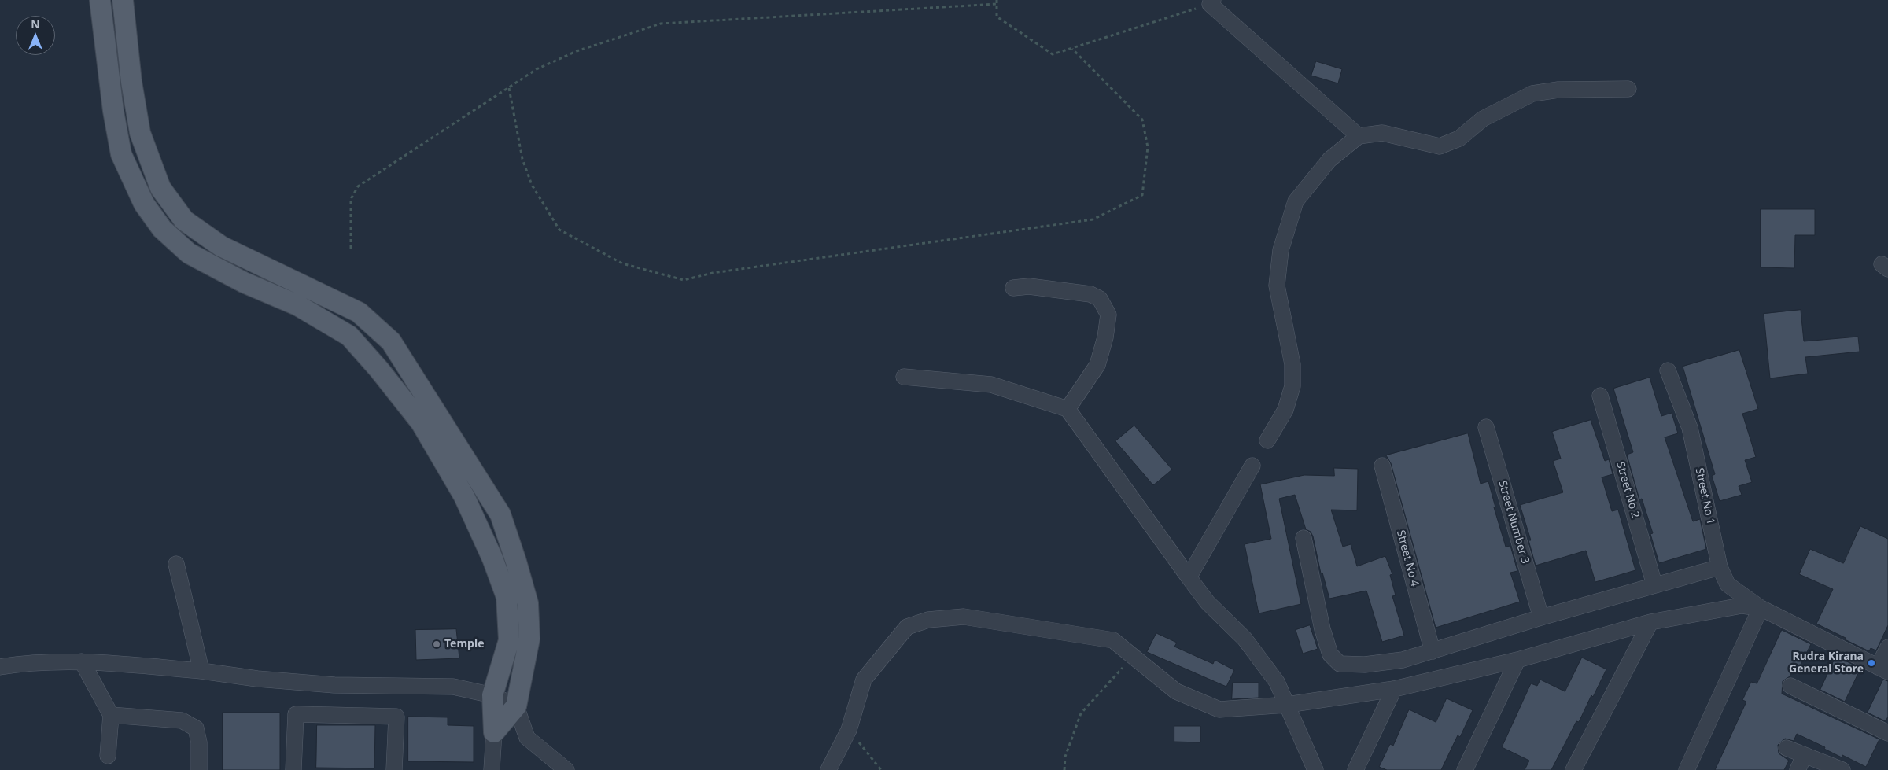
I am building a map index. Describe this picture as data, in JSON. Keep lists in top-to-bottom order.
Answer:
{
  "streets": {
    "street": [
      "Street No 2",
      "Street No 1",
      "Street Number 3",
      "Street No 4"
    ]
  },
  "places": ["Temple", "Rudra Kirana General Store"],
  "north": "top"
}
